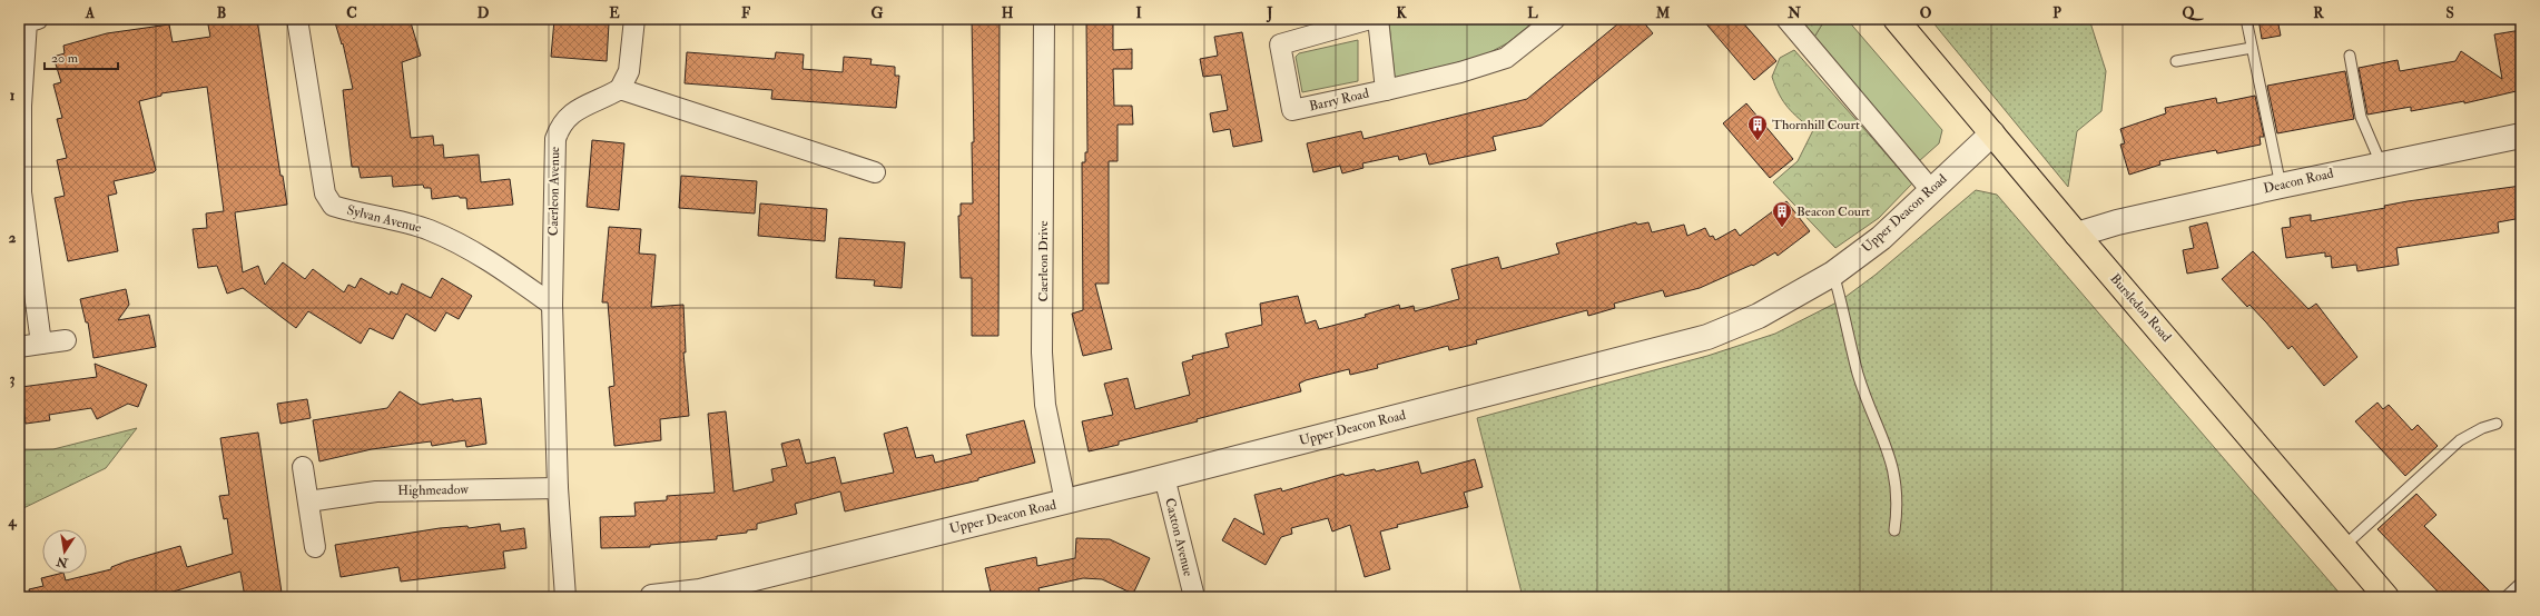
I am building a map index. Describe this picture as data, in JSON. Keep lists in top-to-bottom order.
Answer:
{
  "streets": {
    "main road": ["Bursledon Road"],
    "street": [
      "Barry Road",
      "Deacon Road",
      "Caerleon Avenue",
      "Upper Deacon Road",
      "Sylvan Avenue",
      "Caerleon Drive",
      "Highmeadow",
      "Caxton Avenue"
    ]
  },
  "crossings": [
    ["Deacon Road", "Bursledon Road"],
    ["Caerleon Avenue", "Sylvan Avenue"],
    ["Caerleon Avenue", "Highmeadow"],
    ["Upper Deacon Road", "Caerleon Drive"],
    ["Upper Deacon Road", "Bursledon Road"],
    ["Upper Deacon Road", "Caxton Avenue"]
  ],
  "places": {
    "building": ["Thornhill Court", "Beacon Court"]
  },
  "scale_bar": "20 m",
  "north": "bottom",
  "grid": {
    "columns": [
      "A",
      "B",
      "C",
      "D",
      "E",
      "F",
      "G",
      "H",
      "I",
      "J",
      "K",
      "L",
      "M",
      "N",
      "O",
      "P",
      "Q",
      "R",
      "S"
    ],
    "rows": [
      "1",
      "2",
      "3",
      "4"
    ]
  }
}
